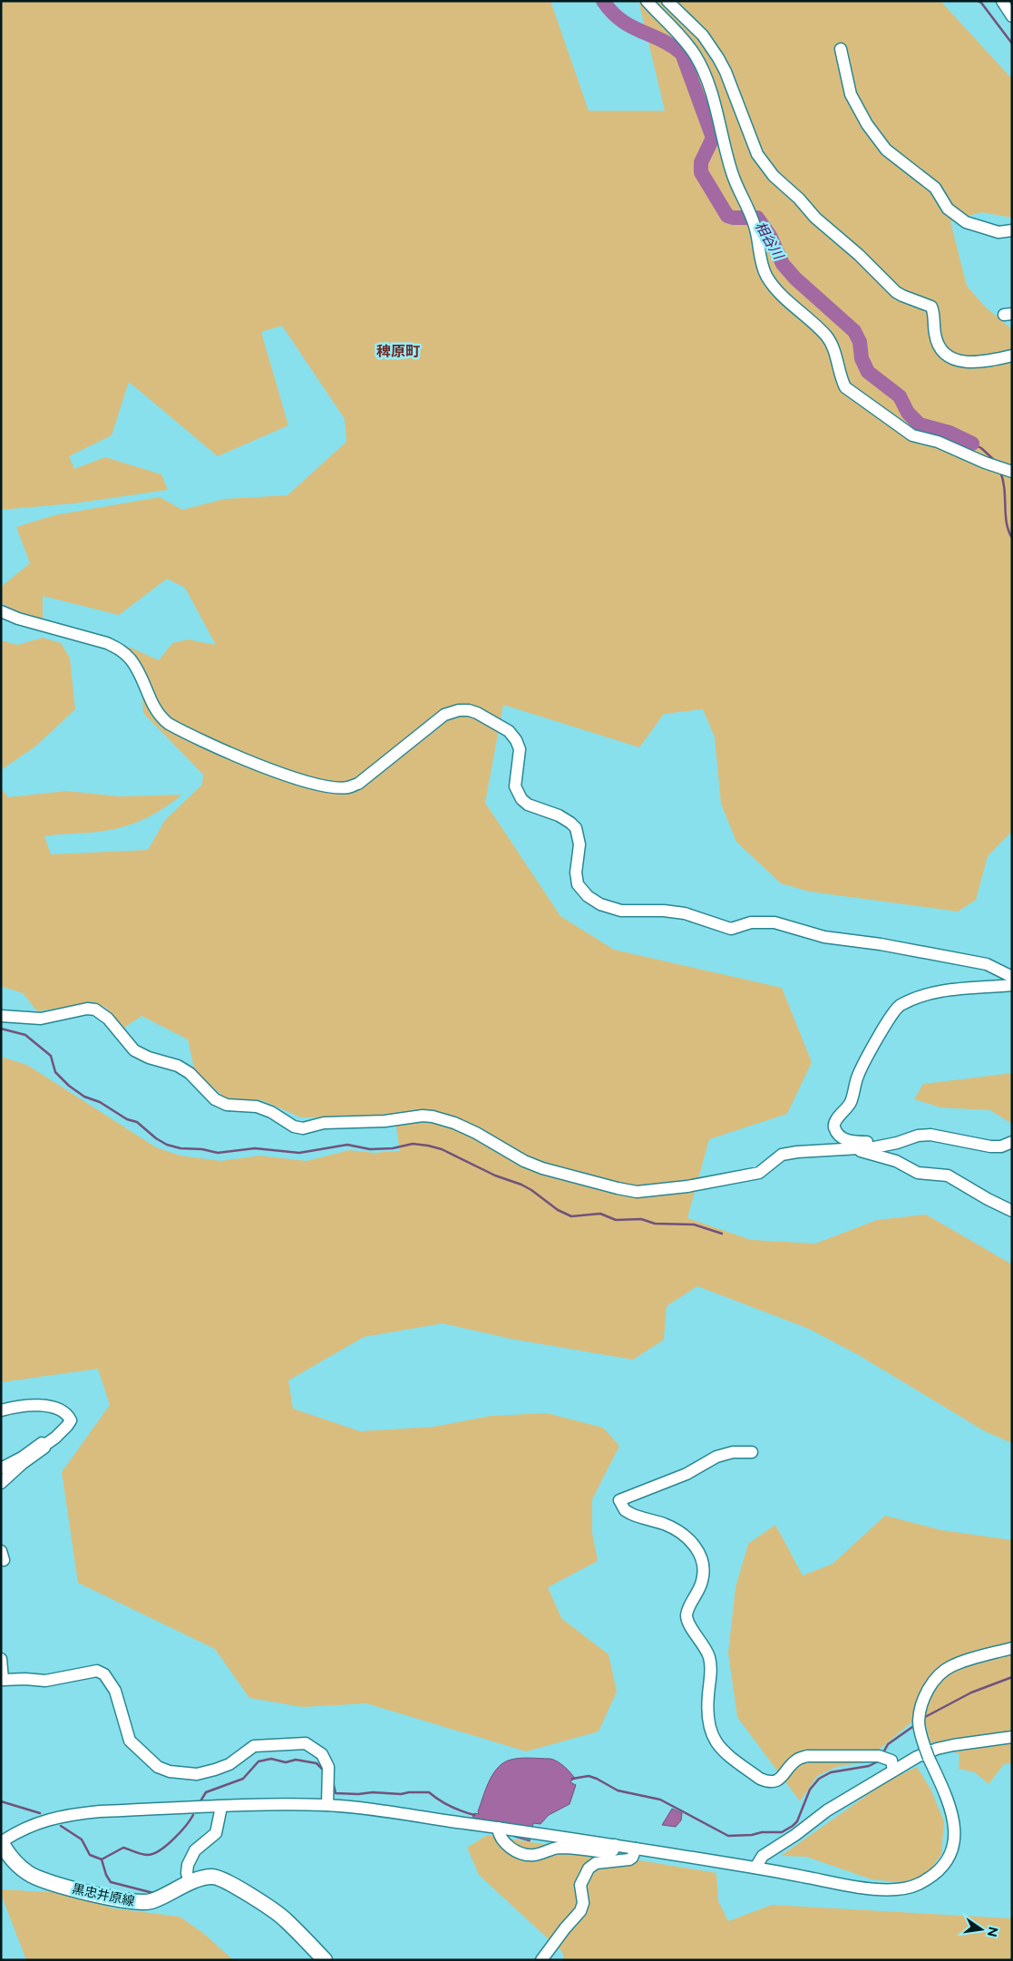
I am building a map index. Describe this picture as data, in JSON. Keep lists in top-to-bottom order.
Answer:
{
  "streets": {
    "main road": ["黒忠井原線"]
  },
  "districts": ["稗原町"],
  "water": ["相谷川"],
  "north": "right"
}
